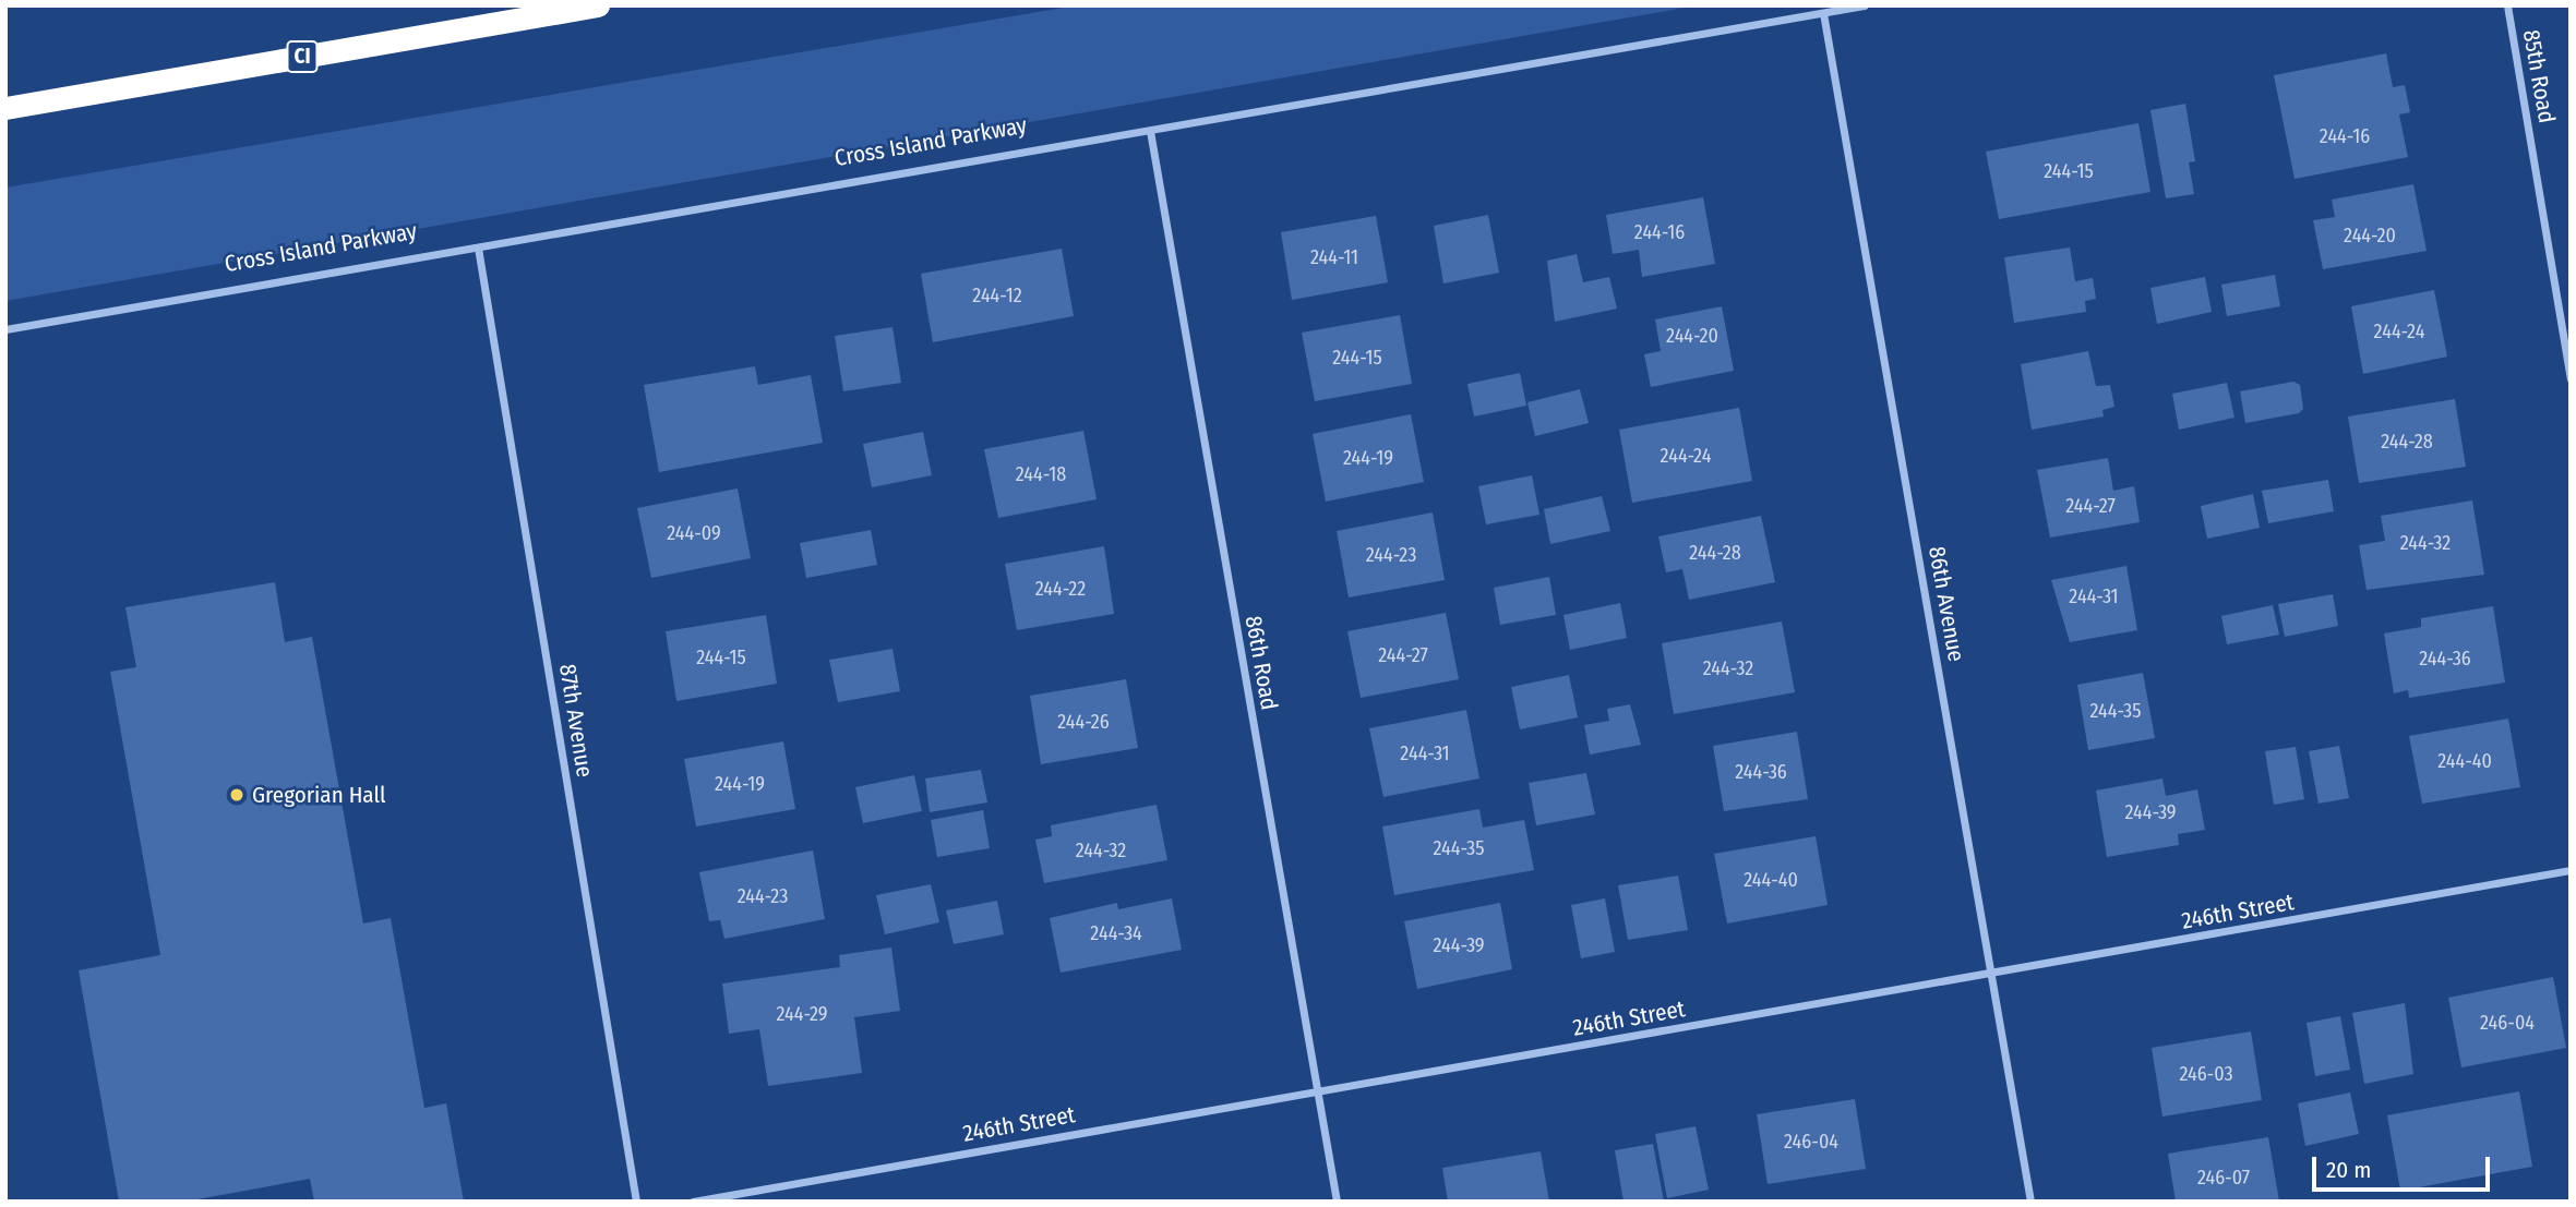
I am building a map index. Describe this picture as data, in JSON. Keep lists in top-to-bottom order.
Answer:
{
  "streets": {
    "highway": ["CI"],
    "street": [
      "85th Road",
      "Cross Island Parkway",
      "86th Avenue",
      "86th Road",
      "87th Avenue",
      "246th Street"
    ]
  },
  "crossings": [
    ["Cross Island Parkway", "86th Avenue"],
    ["Cross Island Parkway", "86th Road"],
    ["Cross Island Parkway", "87th Avenue"],
    ["86th Avenue", "246th Street"],
    ["86th Road", "246th Street"]
  ],
  "places": ["Gregorian Hall"],
  "house_numbers": [
    "244-16",
    "244-15",
    "244-16",
    "244-20",
    "244-11",
    "244-12",
    "244-24",
    "244-20",
    "244-15",
    "244-28",
    "244-24",
    "244-19",
    "244-18",
    "244-27",
    "244-09",
    "244-32",
    "244-28",
    "244-23",
    "244-22",
    "244-31",
    "244-27",
    "244-15",
    "244-36",
    "244-32",
    "244-35",
    "244-26",
    "244-31",
    "244-40",
    "244-36",
    "244-19",
    "244-39",
    "244-35",
    "244-32",
    "244-40",
    "244-23",
    "244-34",
    "244-39",
    "244-29",
    "246-04",
    "246-03",
    "246-04",
    "246-07"
  ],
  "scale_bar": "20 m"
}
